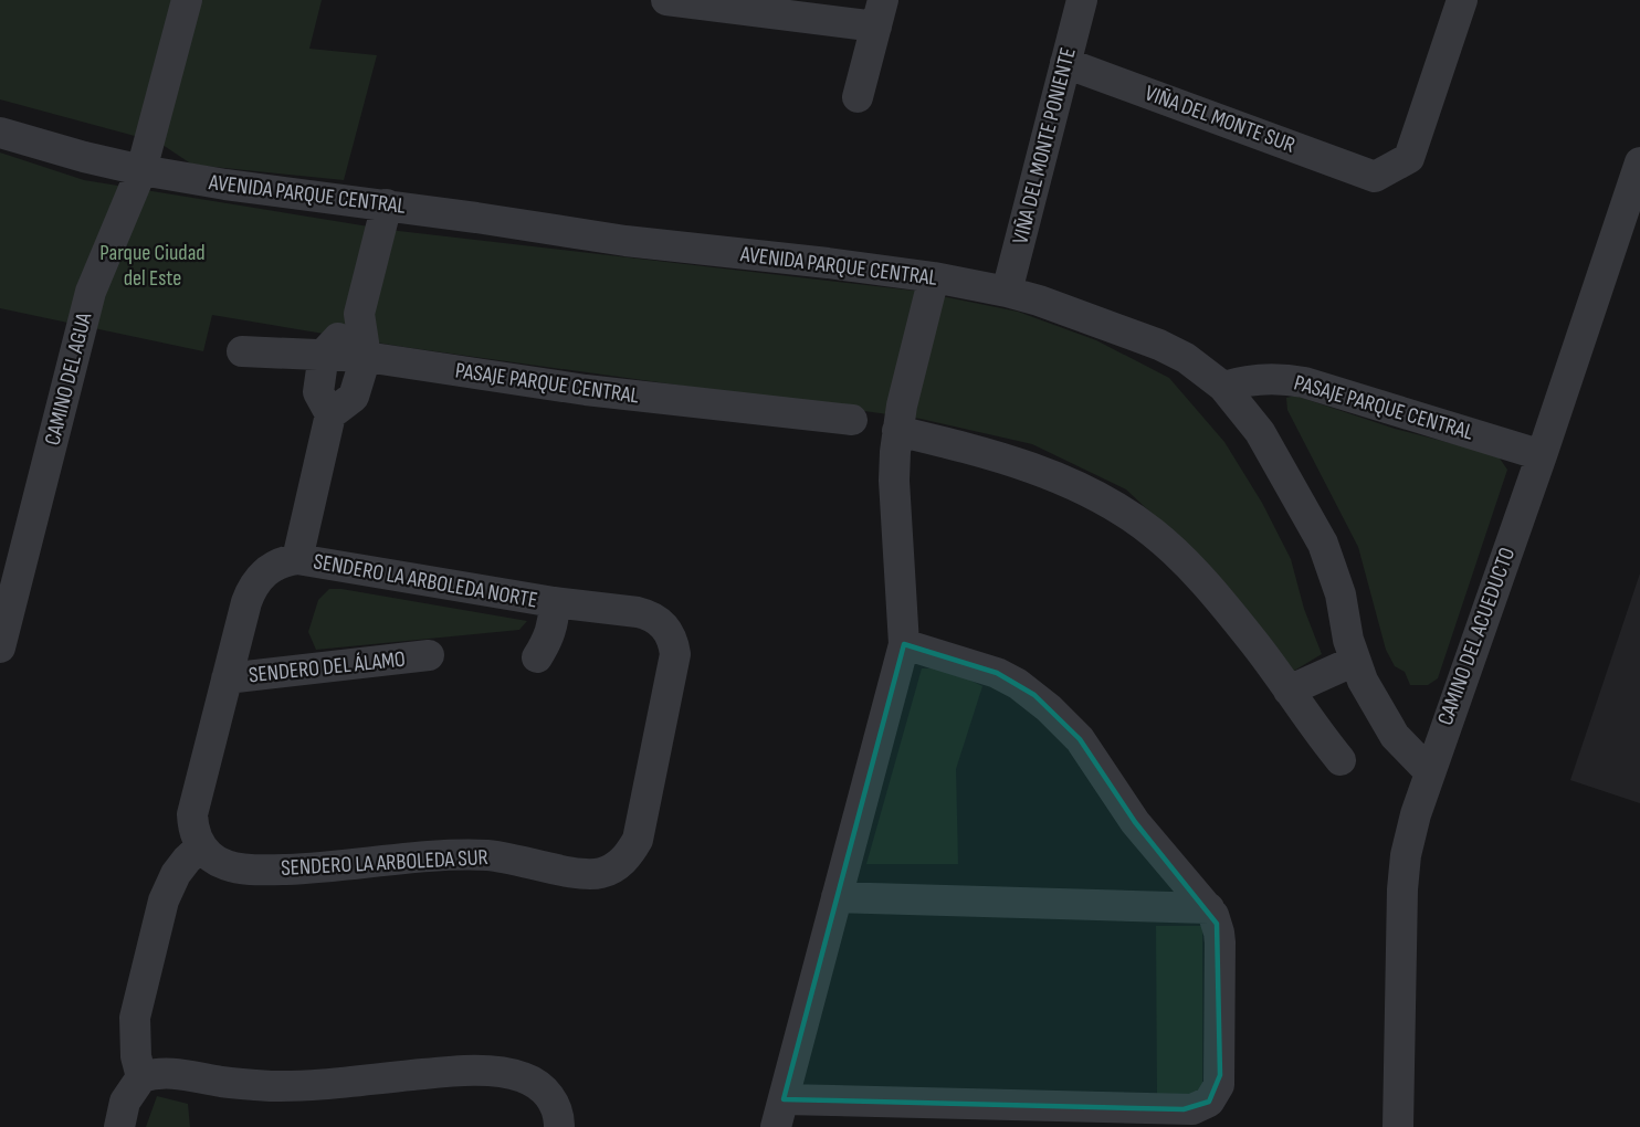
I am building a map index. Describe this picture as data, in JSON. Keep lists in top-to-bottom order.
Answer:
{
  "streets": {
    "street": [
      "VIÑA DEL MONTE SUR",
      "VIÑA DEL MONTE PONIENTE",
      "AVENIDA PARQUE CENTRAL",
      "CAMINO DEL AGUA",
      "PASAJE PARQUE CENTRAL",
      "SENDERO LA ARBOLEDA NORTE",
      "CAMINO DEL ACUEDUCTO",
      "SENDERO DEL ÁLAMO",
      "SENDERO LA ARBOLEDA SUR"
    ]
  },
  "crossings": [
    ["VIÑA DEL MONTE SUR", "VIÑA DEL MONTE PONIENTE"],
    ["VIÑA DEL MONTE PONIENTE", "AVENIDA PARQUE CENTRAL"],
    ["AVENIDA PARQUE CENTRAL", "CAMINO DEL AGUA"],
    ["AVENIDA PARQUE CENTRAL", "PASAJE PARQUE CENTRAL"],
    ["AVENIDA PARQUE CENTRAL", "CAMINO DEL ACUEDUCTO"],
    ["PASAJE PARQUE CENTRAL", "CAMINO DEL ACUEDUCTO"],
    ["SENDERO LA ARBOLEDA NORTE", "SENDERO LA ARBOLEDA SUR"]
  ],
  "parks": ["Parque Ciudad del Este"]
}
